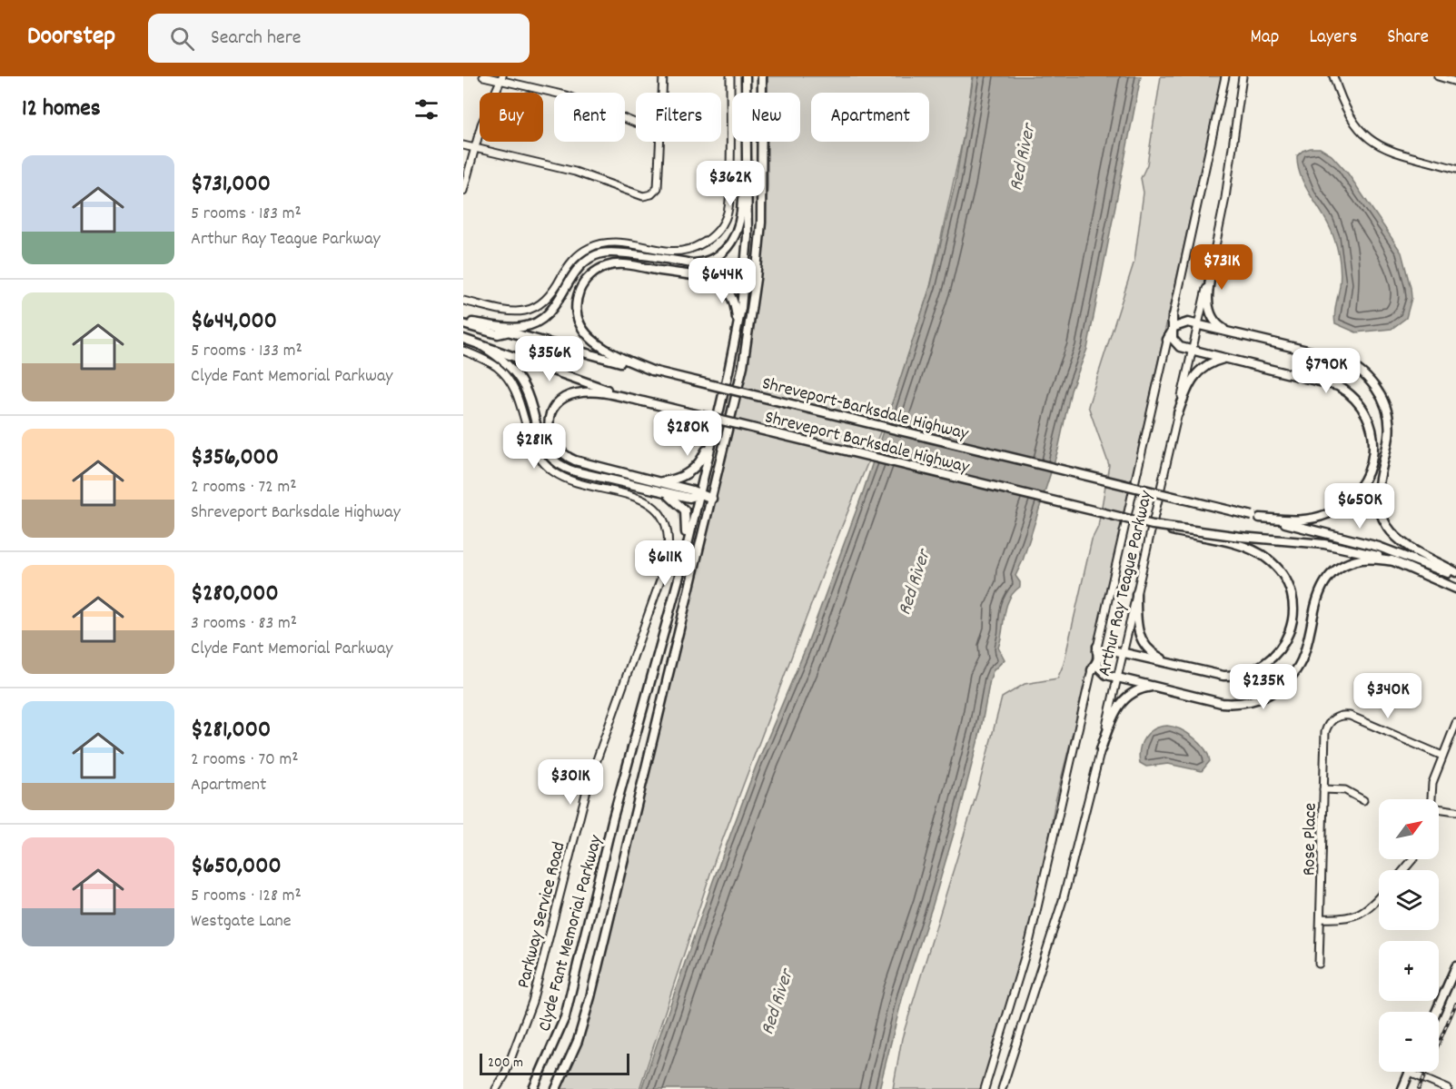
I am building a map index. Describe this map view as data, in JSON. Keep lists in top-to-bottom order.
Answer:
{
  "streets": {
    "main road": ["Shreveport-Barksdale Highway", "Shreveport Barksdale Highway", "Clyde Fant Memorial Parkway"],
    "street": ["Arthur Ray Teague Parkway", "Rose Place", "Parkway Service Road"]
  },
  "water": ["Red River"],
  "scale_bar": "200 m",
  "north": "top right",
  "page": {
    "header": "Doorstep",
    "search": "Search here",
    "nav": ["Map", "Layers", "Share"],
    "heading": "12 homes",
    "chip": [
      "Buy",
      "Rent",
      "Filters",
      "New",
      "Apartment"
    ],
    "list": [
      {
        "name": "$731,000",
        "note": "5 rooms · 183 m² · Arthur Ray Teague Parkway"
      },
      {
        "name": "$644,000",
        "note": "5 rooms · 133 m² · Clyde Fant Memorial Parkway"
      },
      {
        "name": "$356,000",
        "note": "2 rooms · 72 m² · Shreveport Barksdale Highway"
      },
      {
        "name": "$280,000",
        "note": "3 rooms · 83 m² · Clyde Fant Memorial Parkway"
      },
      {
        "name": "$281,000",
        "note": "2 rooms · 70 m² · Apartment"
      },
      {
        "name": "$650,000",
        "note": "5 rooms · 128 m² · Westgate Lane"
      }
    ],
    "price": [
      "$362K",
      "$731K",
      "$644K",
      "$356K",
      "$790K",
      "$280K",
      "$281K",
      "$650K",
      "$611K",
      "$235K",
      "$340K",
      "$301K"
    ],
    "map_buttons": ["+", "−"],
    "scale": "200 m"
  }
}
